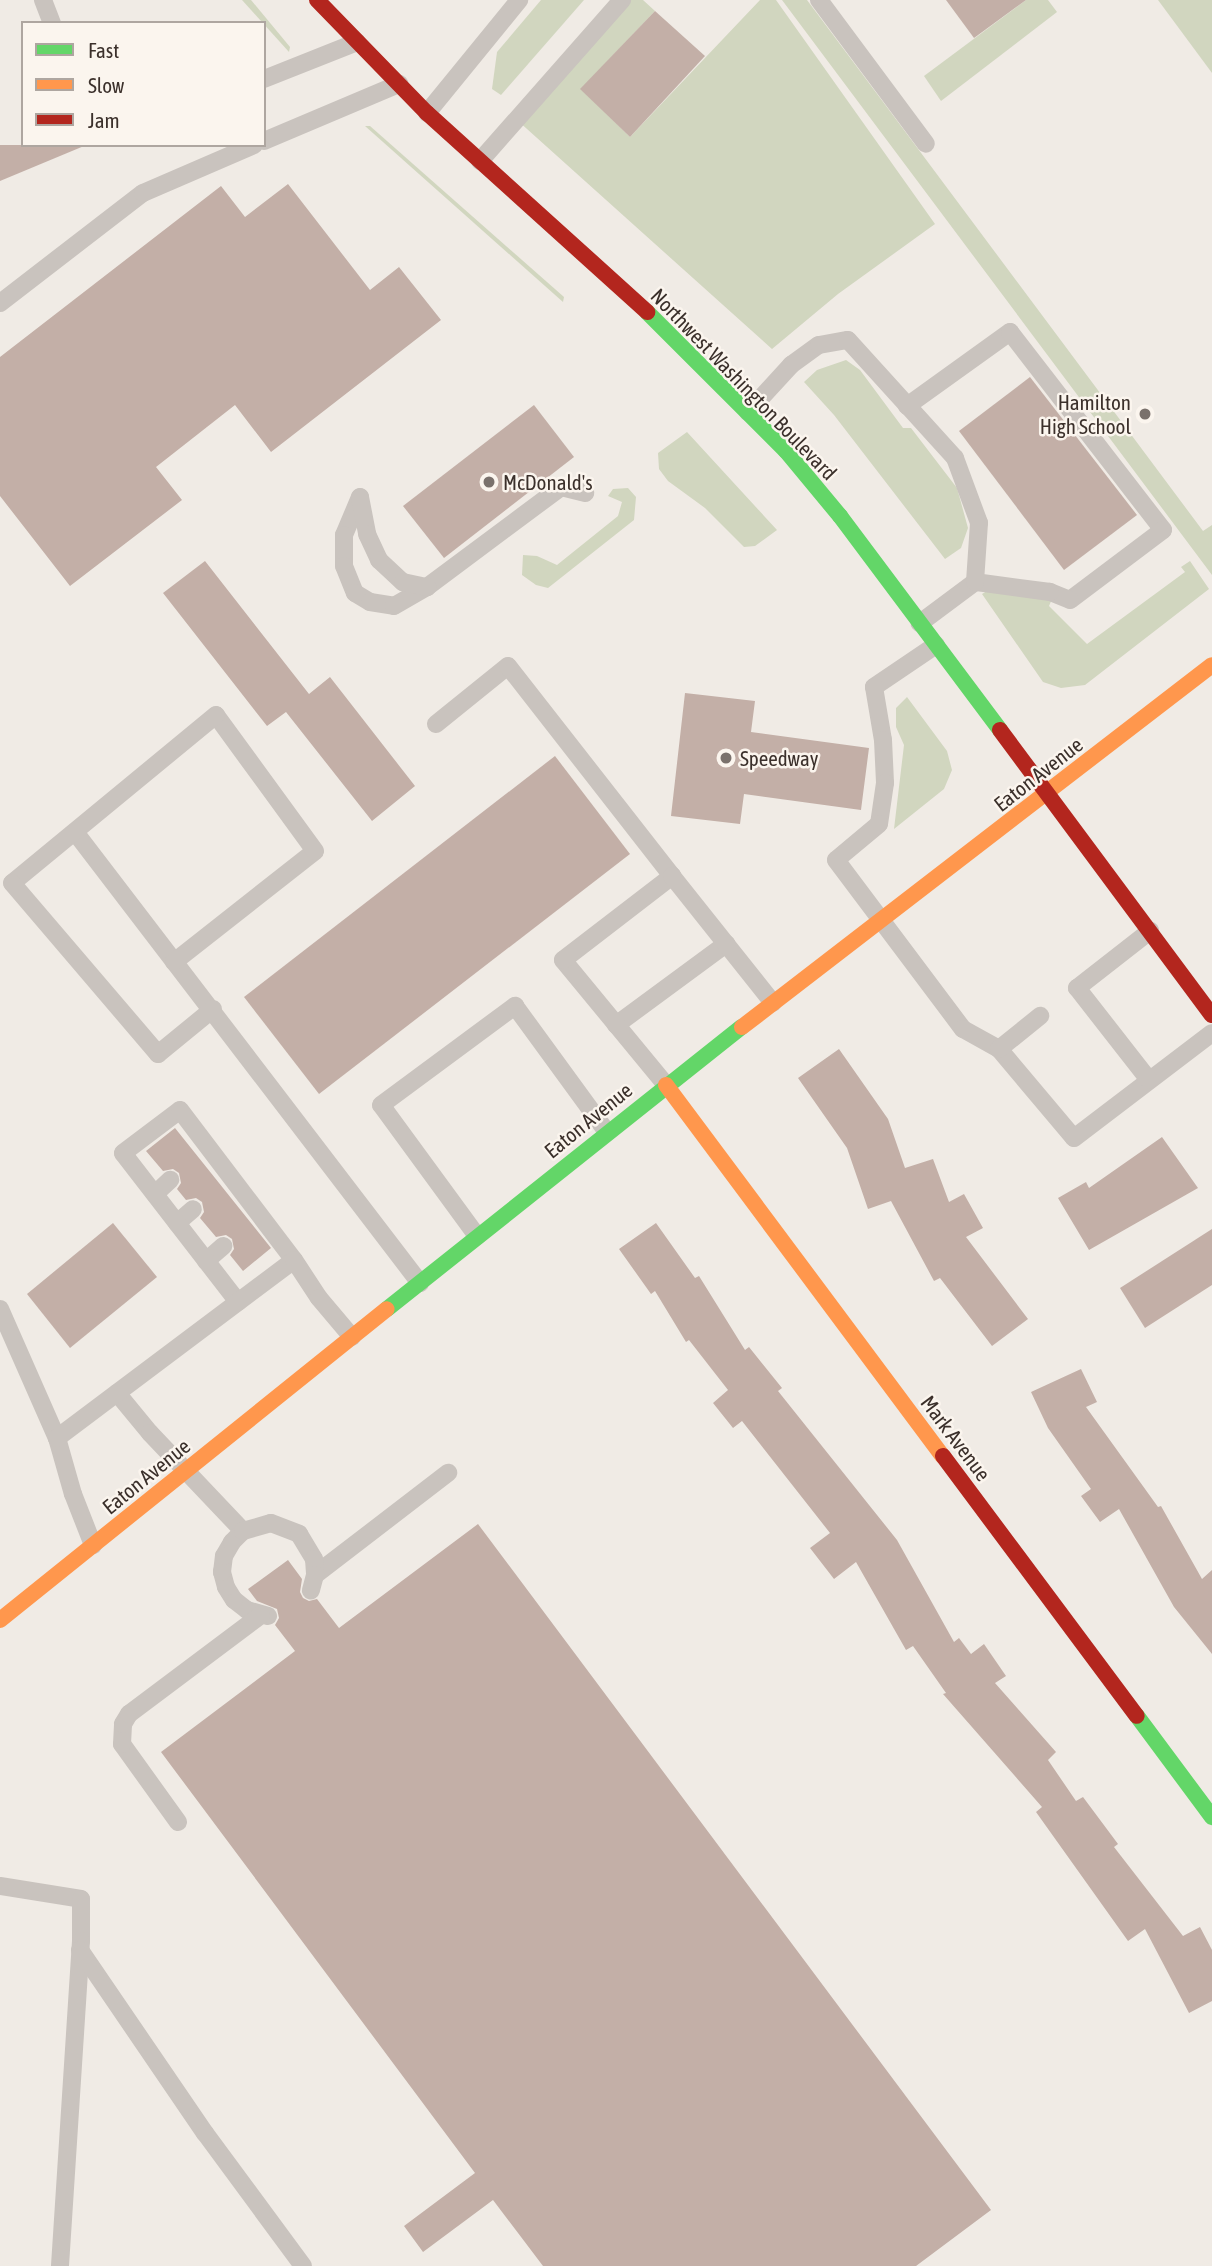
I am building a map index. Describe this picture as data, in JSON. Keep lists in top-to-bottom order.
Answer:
{
  "streets": {
    "main road": ["Northwest Washington Boulevard", "Eaton Avenue", "Mark Avenue"]
  },
  "crossings": [
    ["Northwest Washington Boulevard", "Eaton Avenue"],
    ["Eaton Avenue", "Mark Avenue"]
  ],
  "places": ["Hamilton High School", "McDonald's", "Speedway"],
  "legend": ["Fast", "Slow", "Jam"]
}
